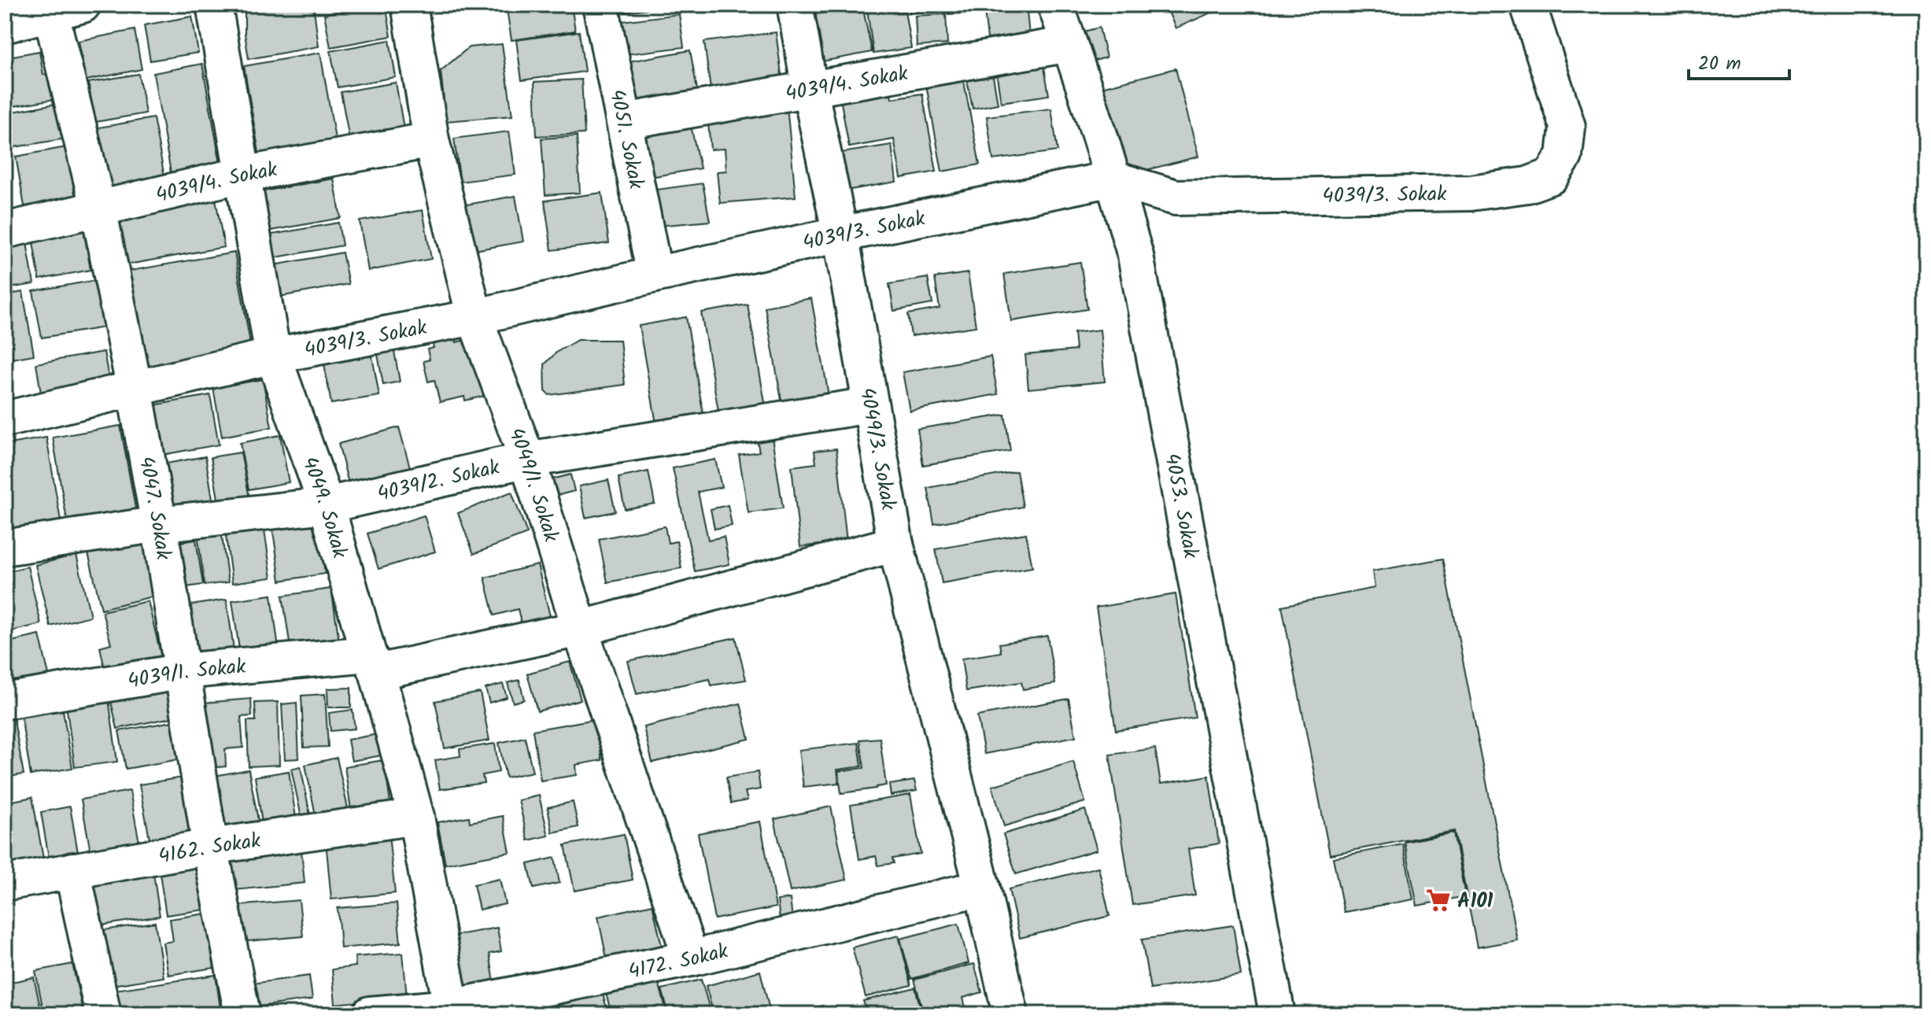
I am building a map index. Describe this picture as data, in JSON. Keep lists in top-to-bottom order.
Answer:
{
  "streets": {
    "street": [
      "4039/4. Sokak",
      "4051. Sokak",
      "4039/3. Sokak",
      "4049/3. Sokak",
      "4039/2. Sokak",
      "4049/1. Sokak",
      "4053. Sokak",
      "4047. Sokak",
      "4049. Sokak",
      "4039/1. Sokak",
      "4162. Sokak",
      "4172. Sokak"
    ]
  },
  "crossings": [
    ["4039/4. Sokak", "4051. Sokak"],
    ["4039/4. Sokak", "4049/3. Sokak"],
    ["4039/4. Sokak", "4049/1. Sokak"],
    ["4039/4. Sokak", "4053. Sokak"],
    ["4039/4. Sokak", "4047. Sokak"],
    ["4039/4. Sokak", "4049. Sokak"],
    ["4051. Sokak", "4039/3. Sokak"],
    ["4039/3. Sokak", "4049/3. Sokak"],
    ["4039/3. Sokak", "4049/1. Sokak"],
    ["4039/3. Sokak", "4053. Sokak"],
    ["4039/3. Sokak", "4047. Sokak"],
    ["4039/3. Sokak", "4049. Sokak"],
    ["4049/3. Sokak", "4039/2. Sokak"],
    ["4049/3. Sokak", "4039/1. Sokak"],
    ["4049/3. Sokak", "4172. Sokak"],
    ["4039/2. Sokak", "4049/1. Sokak"],
    ["4039/2. Sokak", "4047. Sokak"],
    ["4039/2. Sokak", "4049. Sokak"],
    ["4049/1. Sokak", "4039/1. Sokak"],
    ["4049/1. Sokak", "4172. Sokak"],
    ["4047. Sokak", "4039/1. Sokak"],
    ["4047. Sokak", "4162. Sokak"],
    ["4049. Sokak", "4039/1. Sokak"],
    ["4049. Sokak", "4162. Sokak"],
    ["4049. Sokak", "4172. Sokak"]
  ],
  "places": {
    "supermarket": ["A101"]
  },
  "scale_bar": "20 m"
}
